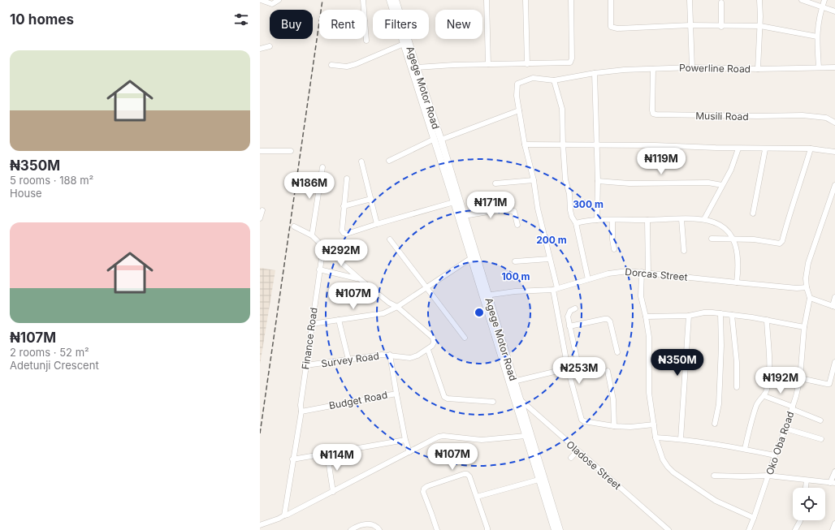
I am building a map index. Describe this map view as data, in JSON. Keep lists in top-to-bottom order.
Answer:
{
  "streets": {
    "main road": ["Agege Motor Road"],
    "street": [
      "Powerline Road",
      "Musili Road",
      "Dorcas Street",
      "Finance Road",
      "Survey Road",
      "Budget Road",
      "Oko Oba Road",
      "Oladose Street"
    ]
  },
  "crossings": [
    ["Powerline Road", "Musili Road"],
    ["Agege Motor Road", "Dorcas Street"],
    ["Agege Motor Road", "Oladose Street"],
    ["Dorcas Street", "Oko Oba Road"],
    ["Finance Road", "Survey Road"],
    ["Finance Road", "Budget Road"],
    ["Survey Road", "Budget Road"]
  ],
  "page": {
    "heading": "10 homes",
    "chip": [
      "Buy",
      "Rent",
      "Filters",
      "New"
    ],
    "list": [
      {
        "name": "₦350M",
        "note": "5 rooms · 188 m² · House"
      },
      {
        "name": "₦107M",
        "note": "2 rooms · 52 m² · Adetunji Crescent"
      }
    ],
    "price": [
      "₦119M",
      "₦186M",
      "₦171M",
      "₦292M",
      "₦107M",
      "₦350M",
      "₦253M",
      "₦192M",
      "₦107M",
      "₦114M"
    ]
  },
  "rings": ["300 m", "200 m", "100 m"]
}
